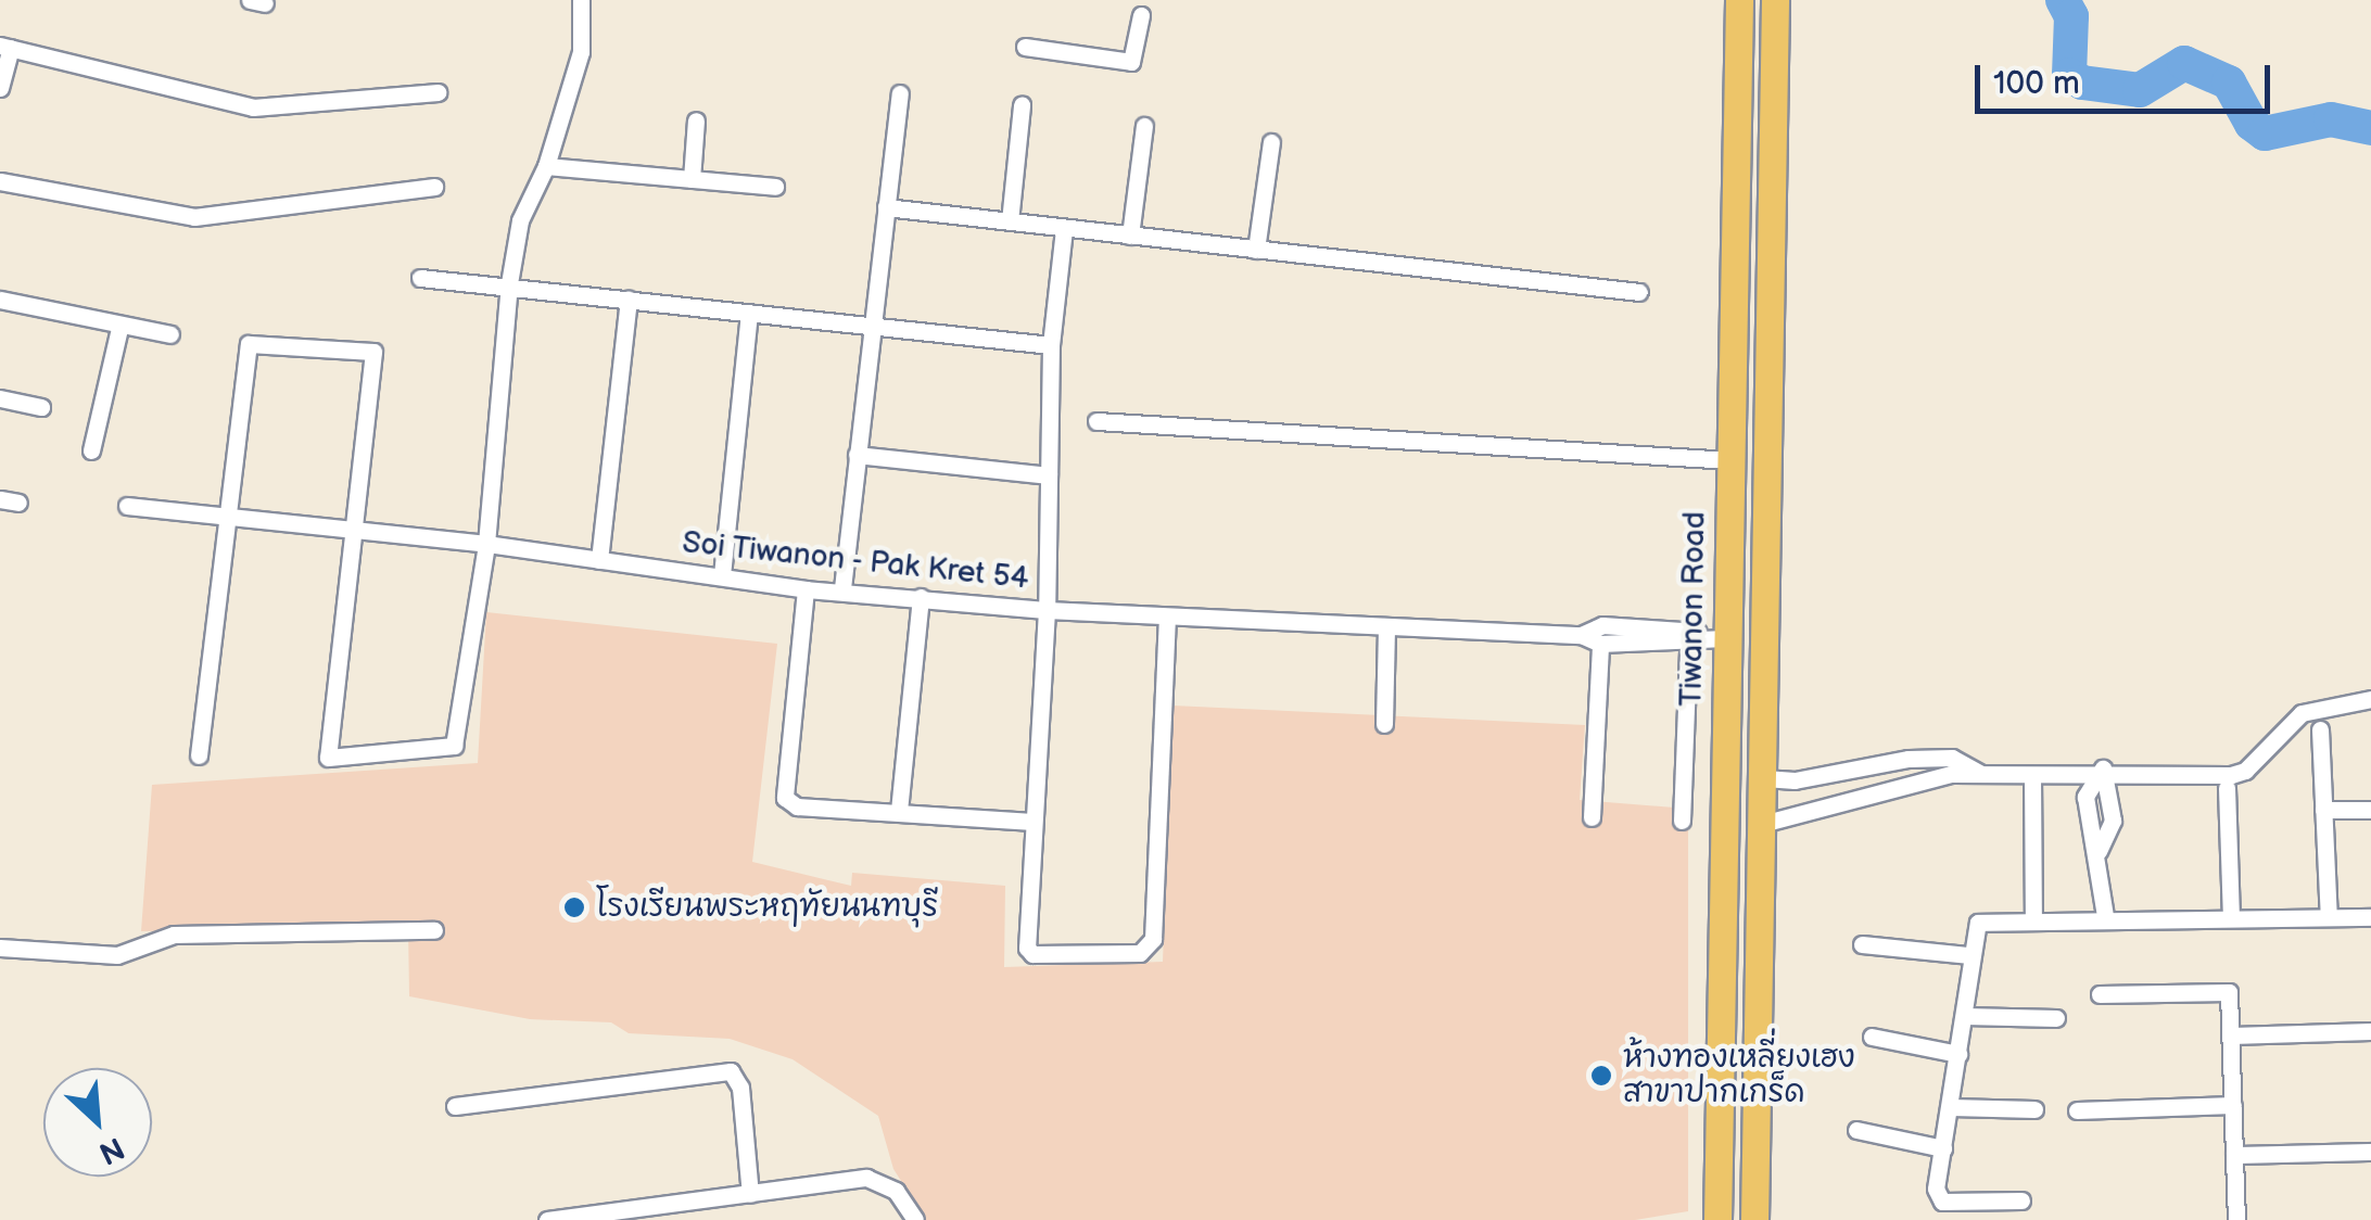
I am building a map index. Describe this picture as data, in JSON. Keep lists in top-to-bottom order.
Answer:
{
  "streets": {
    "main road": ["Tiwanon Road"],
    "street": ["Soi Tiwanon - Pak Kret 54"]
  },
  "places": ["โรงเรียนพระหฤทัยนนทบุรี", "ห้างทองเหลี่ยงเฮง สาขาปากเกร็ด"],
  "scale_bar": "100 m",
  "north": "bottom right"
}
